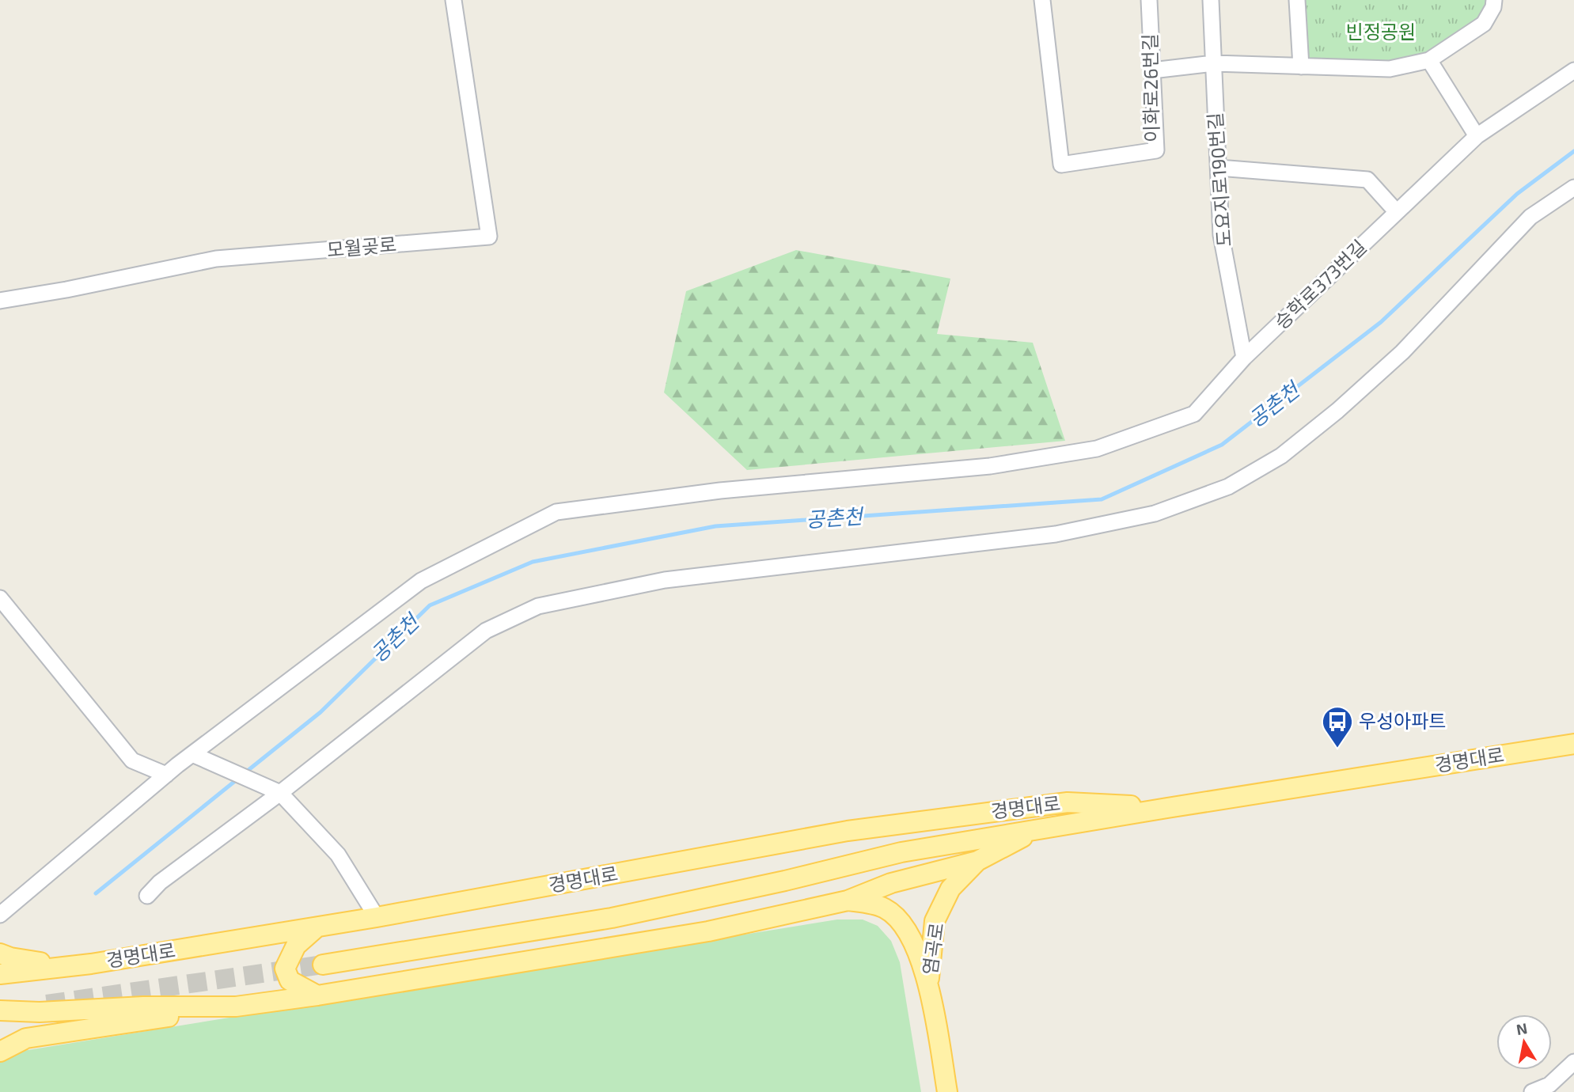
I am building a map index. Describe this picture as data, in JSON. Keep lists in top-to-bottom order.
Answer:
{
  "streets": {
    "main road": ["경명대로", "염곡로"],
    "street": [
      "이화로26번길",
      "도요지로190번길",
      "모월곶로",
      "승학로373번길"
    ]
  },
  "crossings": [
    ["도요지로190번길", "승학로373번길"],
    ["경명대로", "염곡로"]
  ],
  "water": ["공촌천"],
  "parks": ["빈정공원"],
  "places": {
    "bus stop": ["우성아파트"]
  },
  "north": "top"
}
